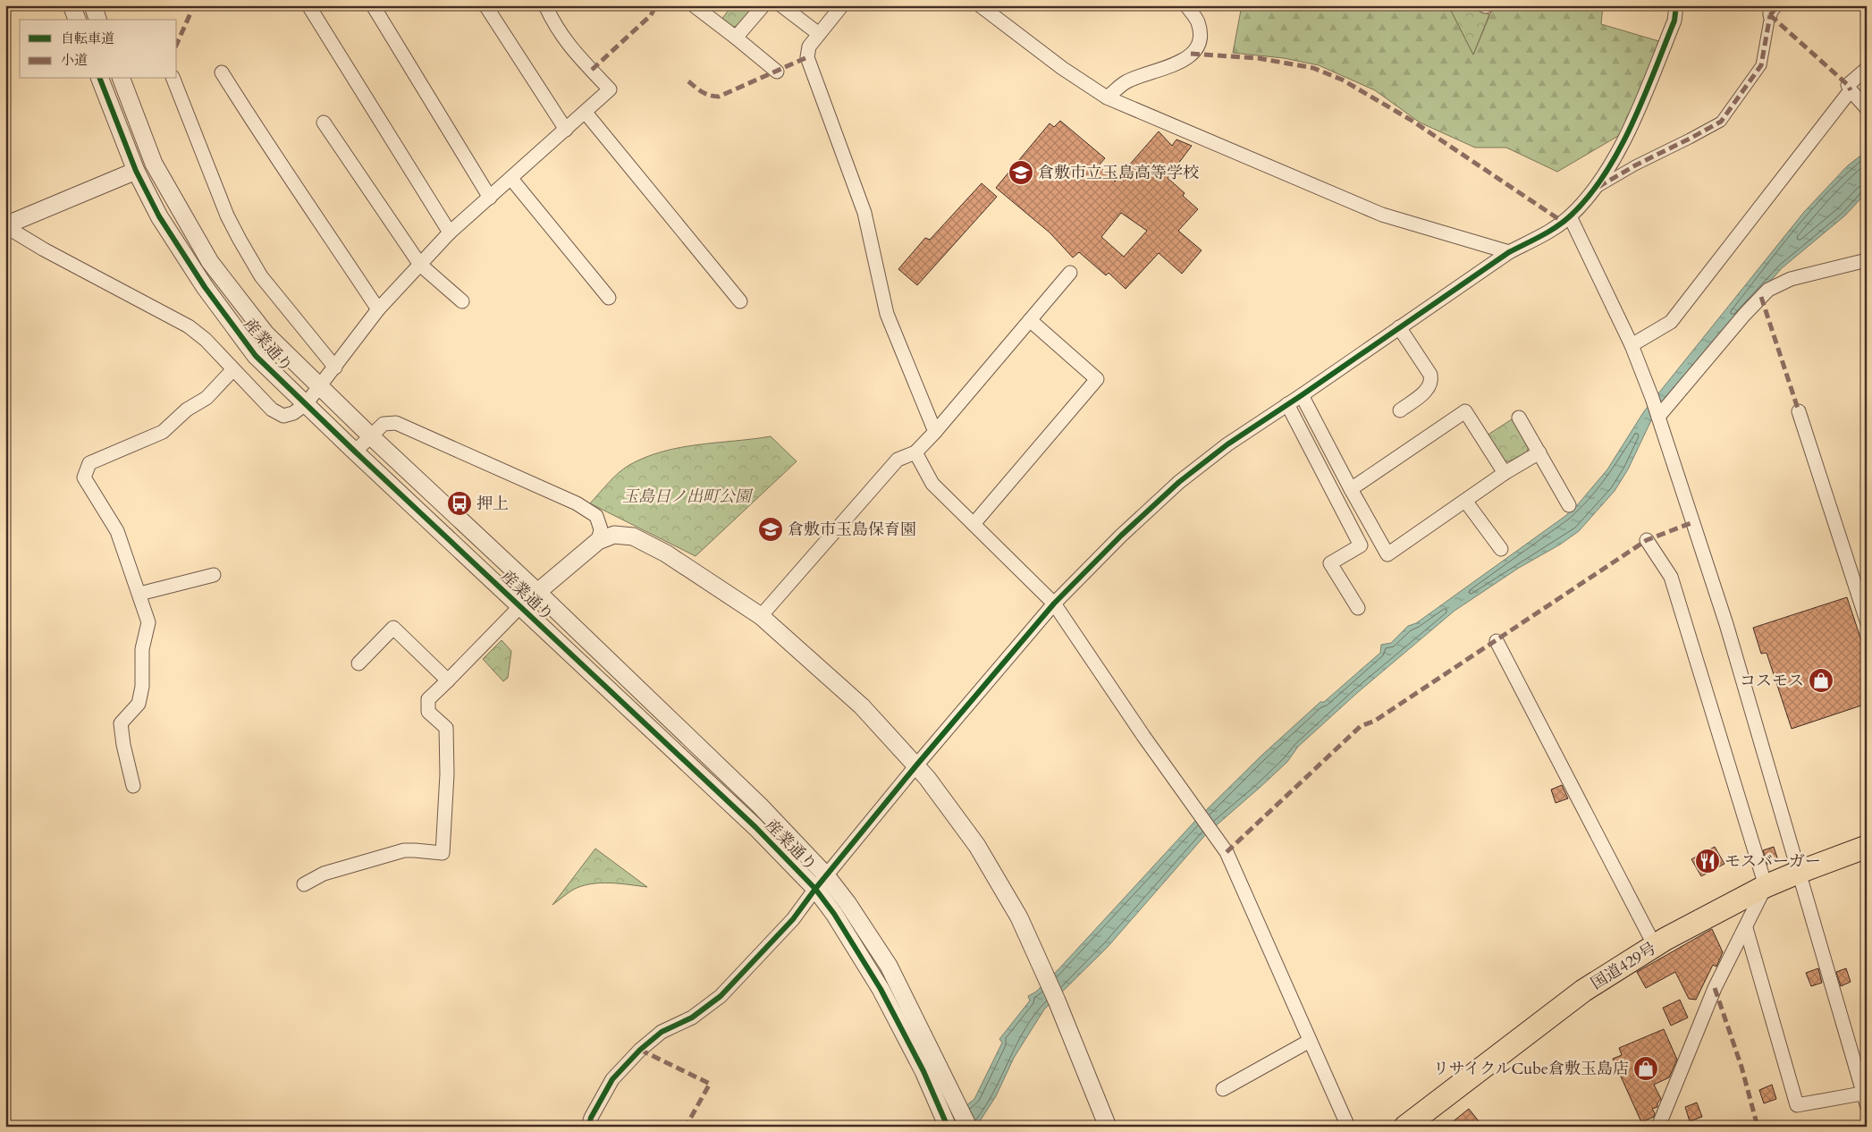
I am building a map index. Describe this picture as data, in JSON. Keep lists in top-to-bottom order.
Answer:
{
  "streets": {
    "highway": ["国道429号"],
    "street": ["産業通り"]
  },
  "parks": ["玉島日ノ出町公園"],
  "places": {
    "school or university": ["倉敷市立玉島高等学校", "倉敷市玉島保育園"],
    "bus stop": ["押上"],
    "shop": ["コスモス", "リサイクルCube倉敷玉島店"],
    "restaurant": ["モスバーガー"]
  },
  "legend": ["自転車道", "小道"]
}
